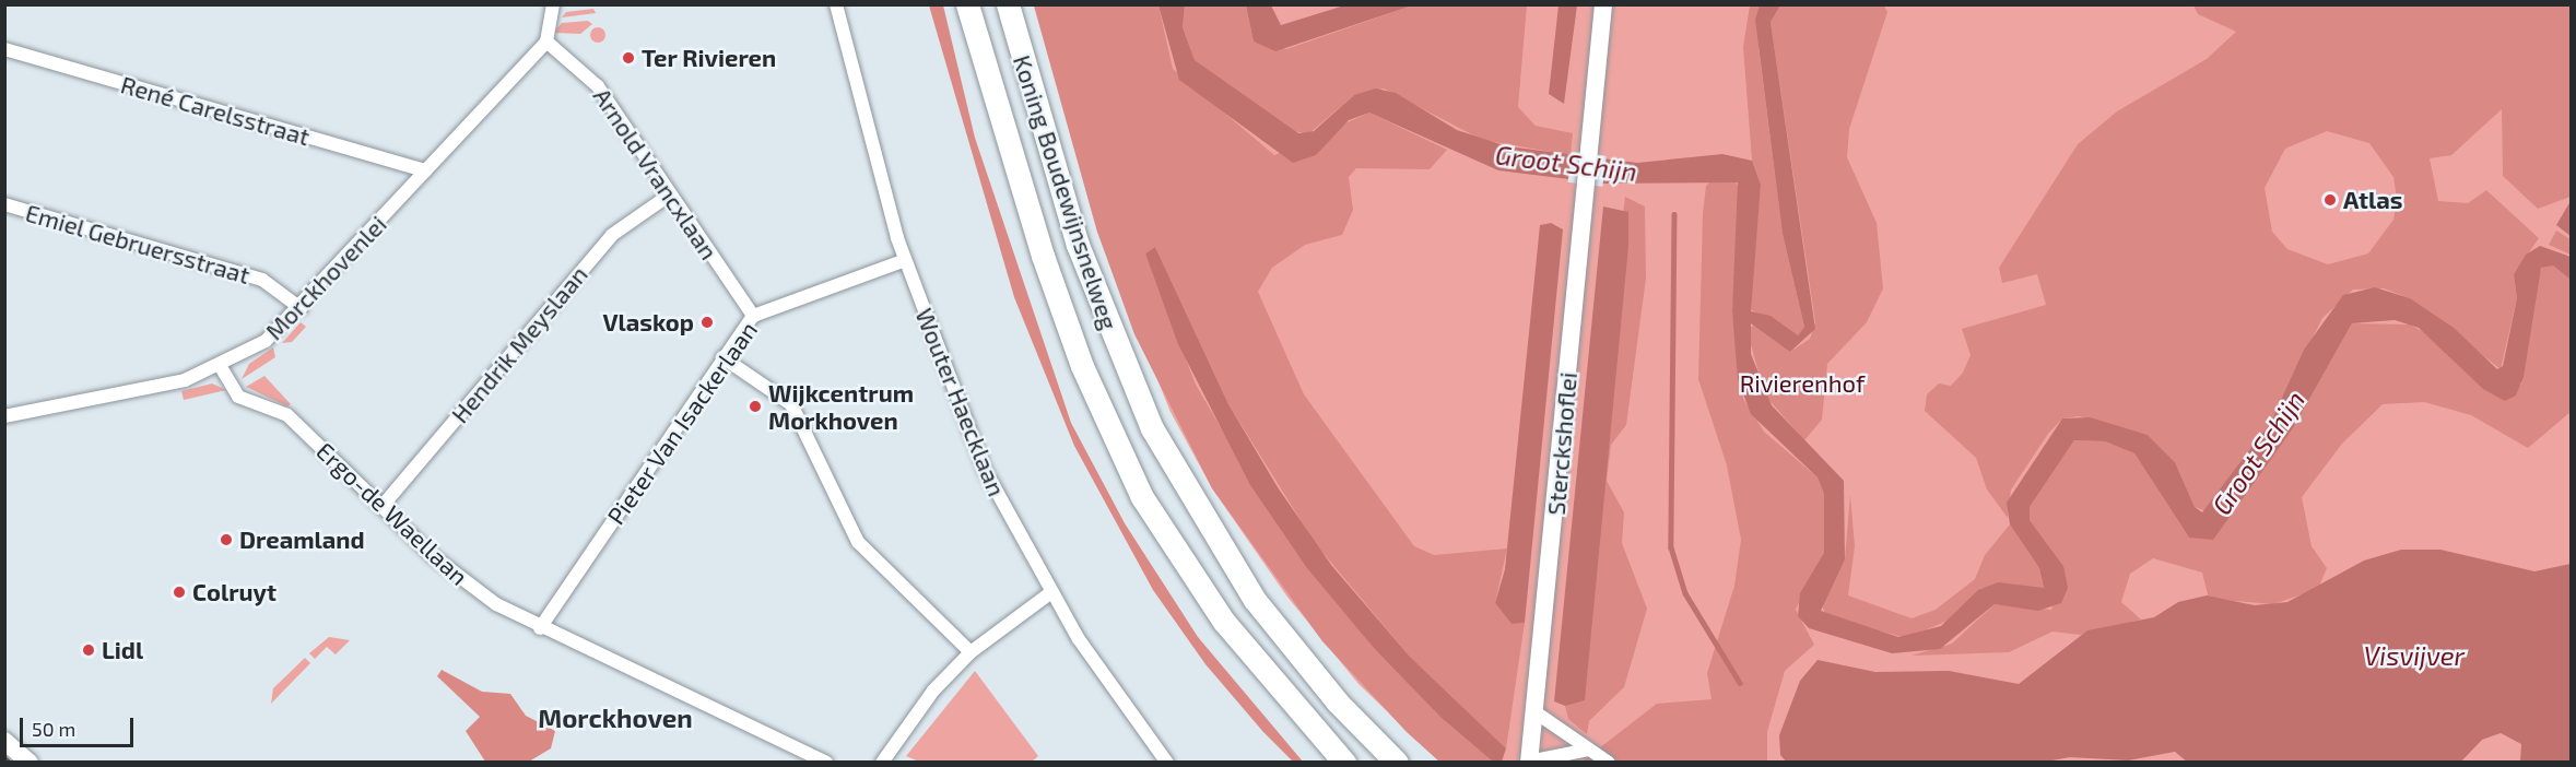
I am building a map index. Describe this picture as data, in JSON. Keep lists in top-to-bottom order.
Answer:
{
  "streets": {
    "highway": ["Koning Boudewijnsnelweg"],
    "street": [
      "René Carelsstraat",
      "Arnold Vrancxlaan",
      "Emiel Gebruersstraat",
      "Morckhovenlei",
      "Hendrik Meyslaan",
      "Wouter Haecklaan",
      "Pieter Van Isackerlaan",
      "Sterckshoflei",
      "Ergo-de Waellaan"
    ]
  },
  "crossings": [
    ["René Carelsstraat", "Morckhovenlei"],
    ["Arnold Vrancxlaan", "Morckhovenlei"],
    ["Arnold Vrancxlaan", "Hendrik Meyslaan"],
    ["Arnold Vrancxlaan", "Pieter Van Isackerlaan"],
    ["Emiel Gebruersstraat", "Morckhovenlei"],
    ["Morckhovenlei", "Ergo-de Waellaan"],
    ["Hendrik Meyslaan", "Ergo-de Waellaan"],
    ["Wouter Haecklaan", "Pieter Van Isackerlaan"],
    ["Pieter Van Isackerlaan", "Ergo-de Waellaan"]
  ],
  "districts": ["Morckhoven"],
  "water": ["Groot Schijn", "Visvijver"],
  "parks": ["Rivierenhof"],
  "places": [
    "Ter Rivieren",
    "Atlas",
    "Vlaskop",
    "Wijkcentrum Morkhoven",
    "Dreamland",
    "Colruyt",
    "Lidl"
  ],
  "scale_bar": "50 m"
}
